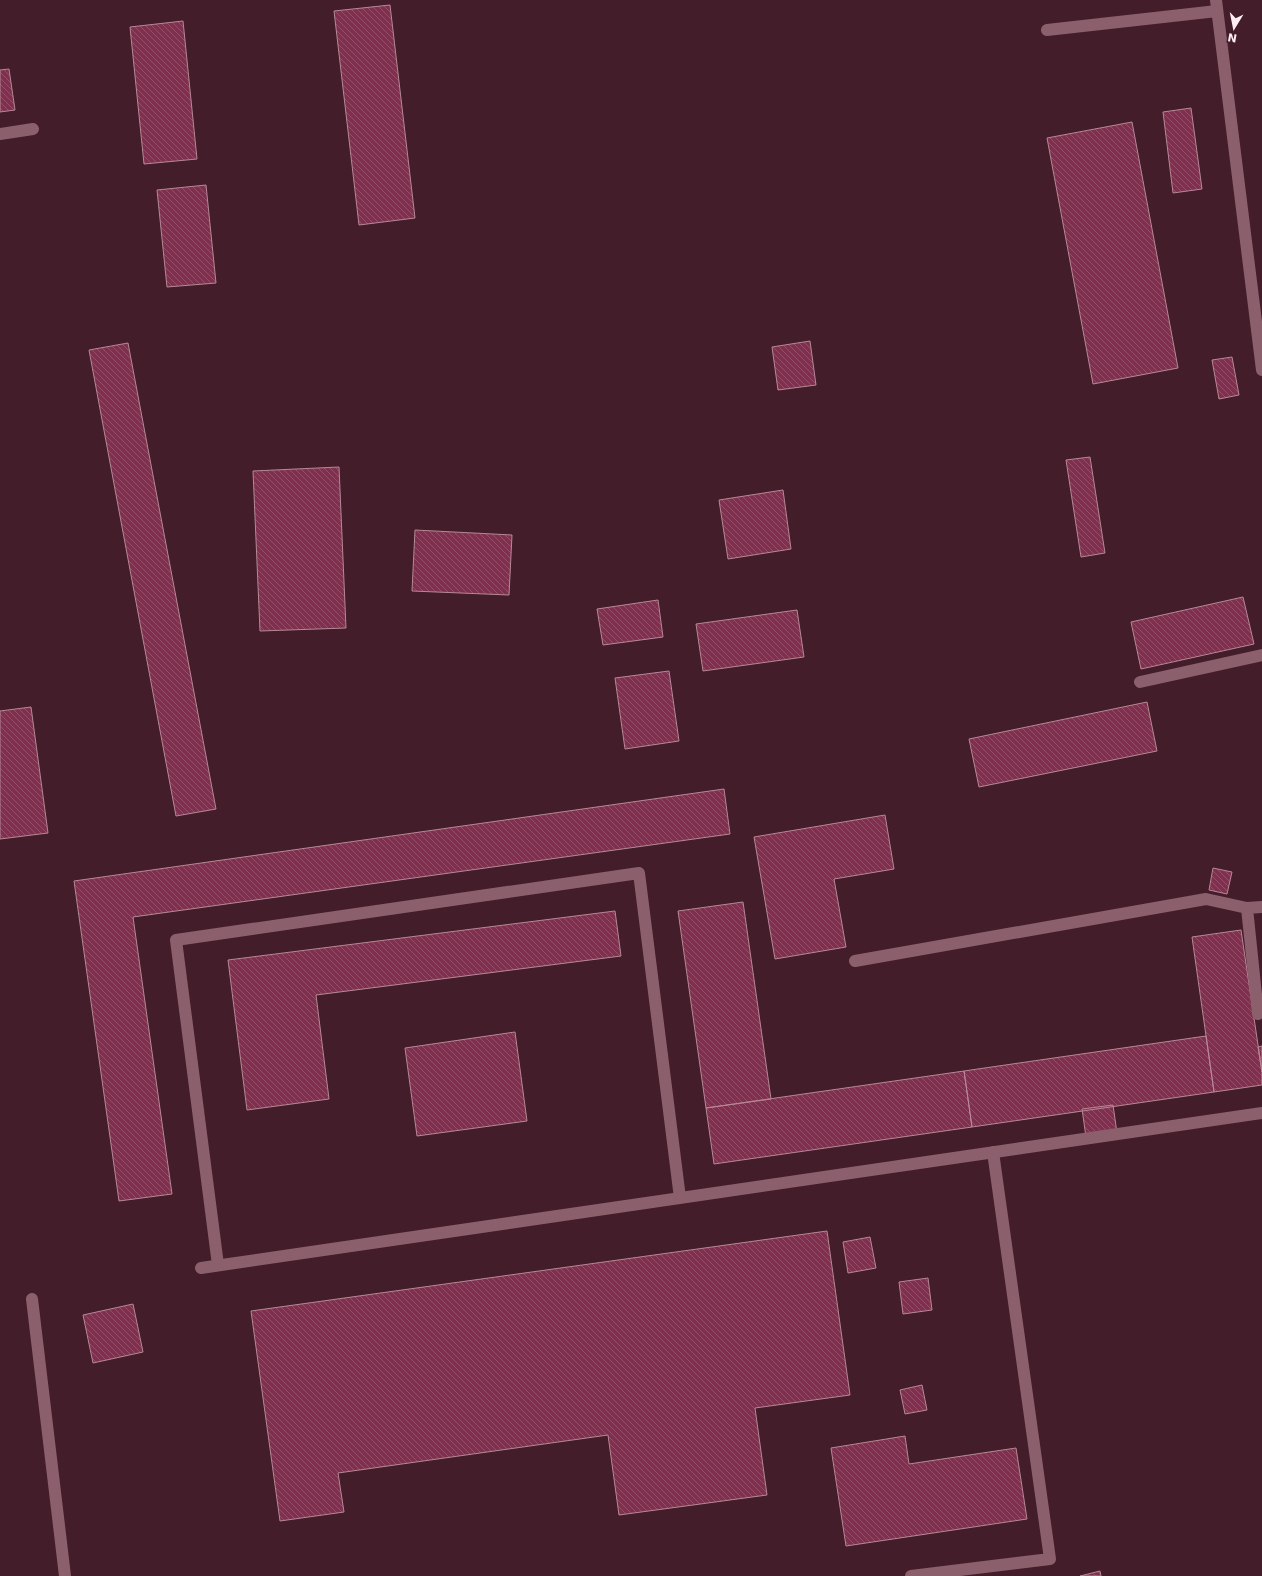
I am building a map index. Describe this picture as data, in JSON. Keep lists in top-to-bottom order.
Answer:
{
  "north": "bottom"
}
